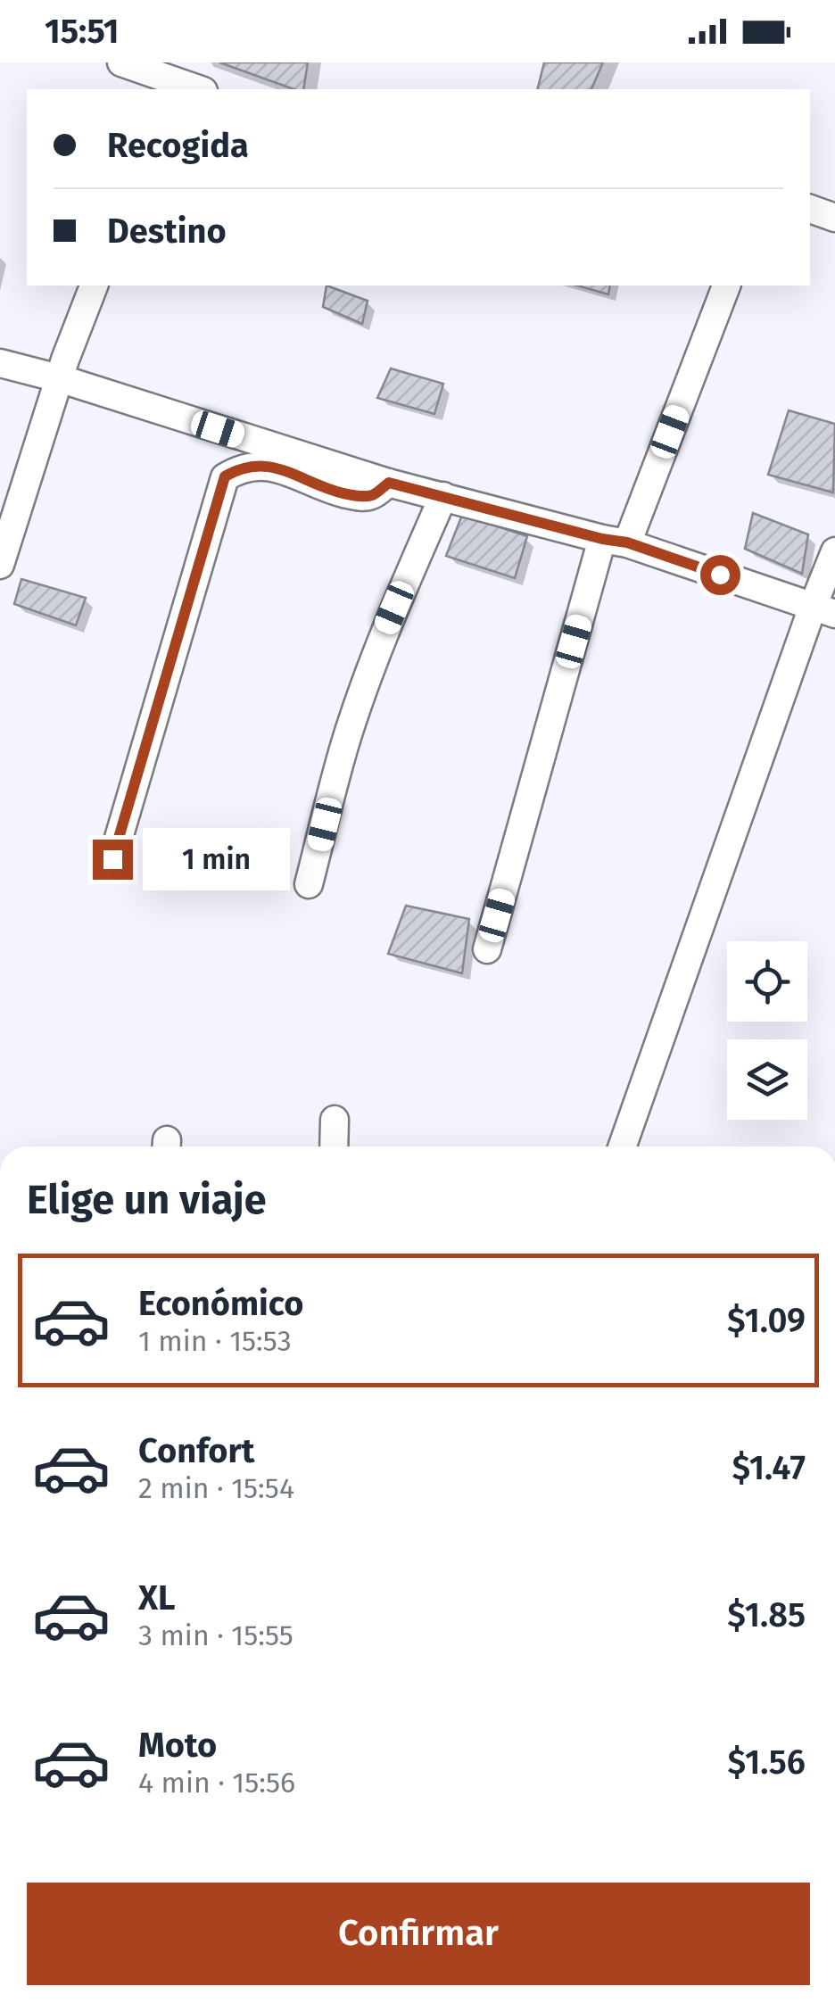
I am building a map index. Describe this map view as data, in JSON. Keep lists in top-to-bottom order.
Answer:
{
  "page": {
    "status": "15:51",
    "banner": ["Recogida", "Destino"],
    "bubble": "1 min",
    "heading": "Elige un viaje",
    "list": [
      {
        "name": "Económico",
        "note": "1 min · 15:53",
        "value": "$1.09"
      },
      {
        "name": "Confort",
        "note": "2 min · 15:54",
        "value": "$1.47"
      },
      {
        "name": "XL",
        "note": "3 min · 15:55",
        "value": "$1.85"
      },
      {
        "name": "Moto",
        "note": "4 min · 15:56",
        "value": "$1.56"
      }
    ],
    "buttons": "Confirmar"
  }
}
